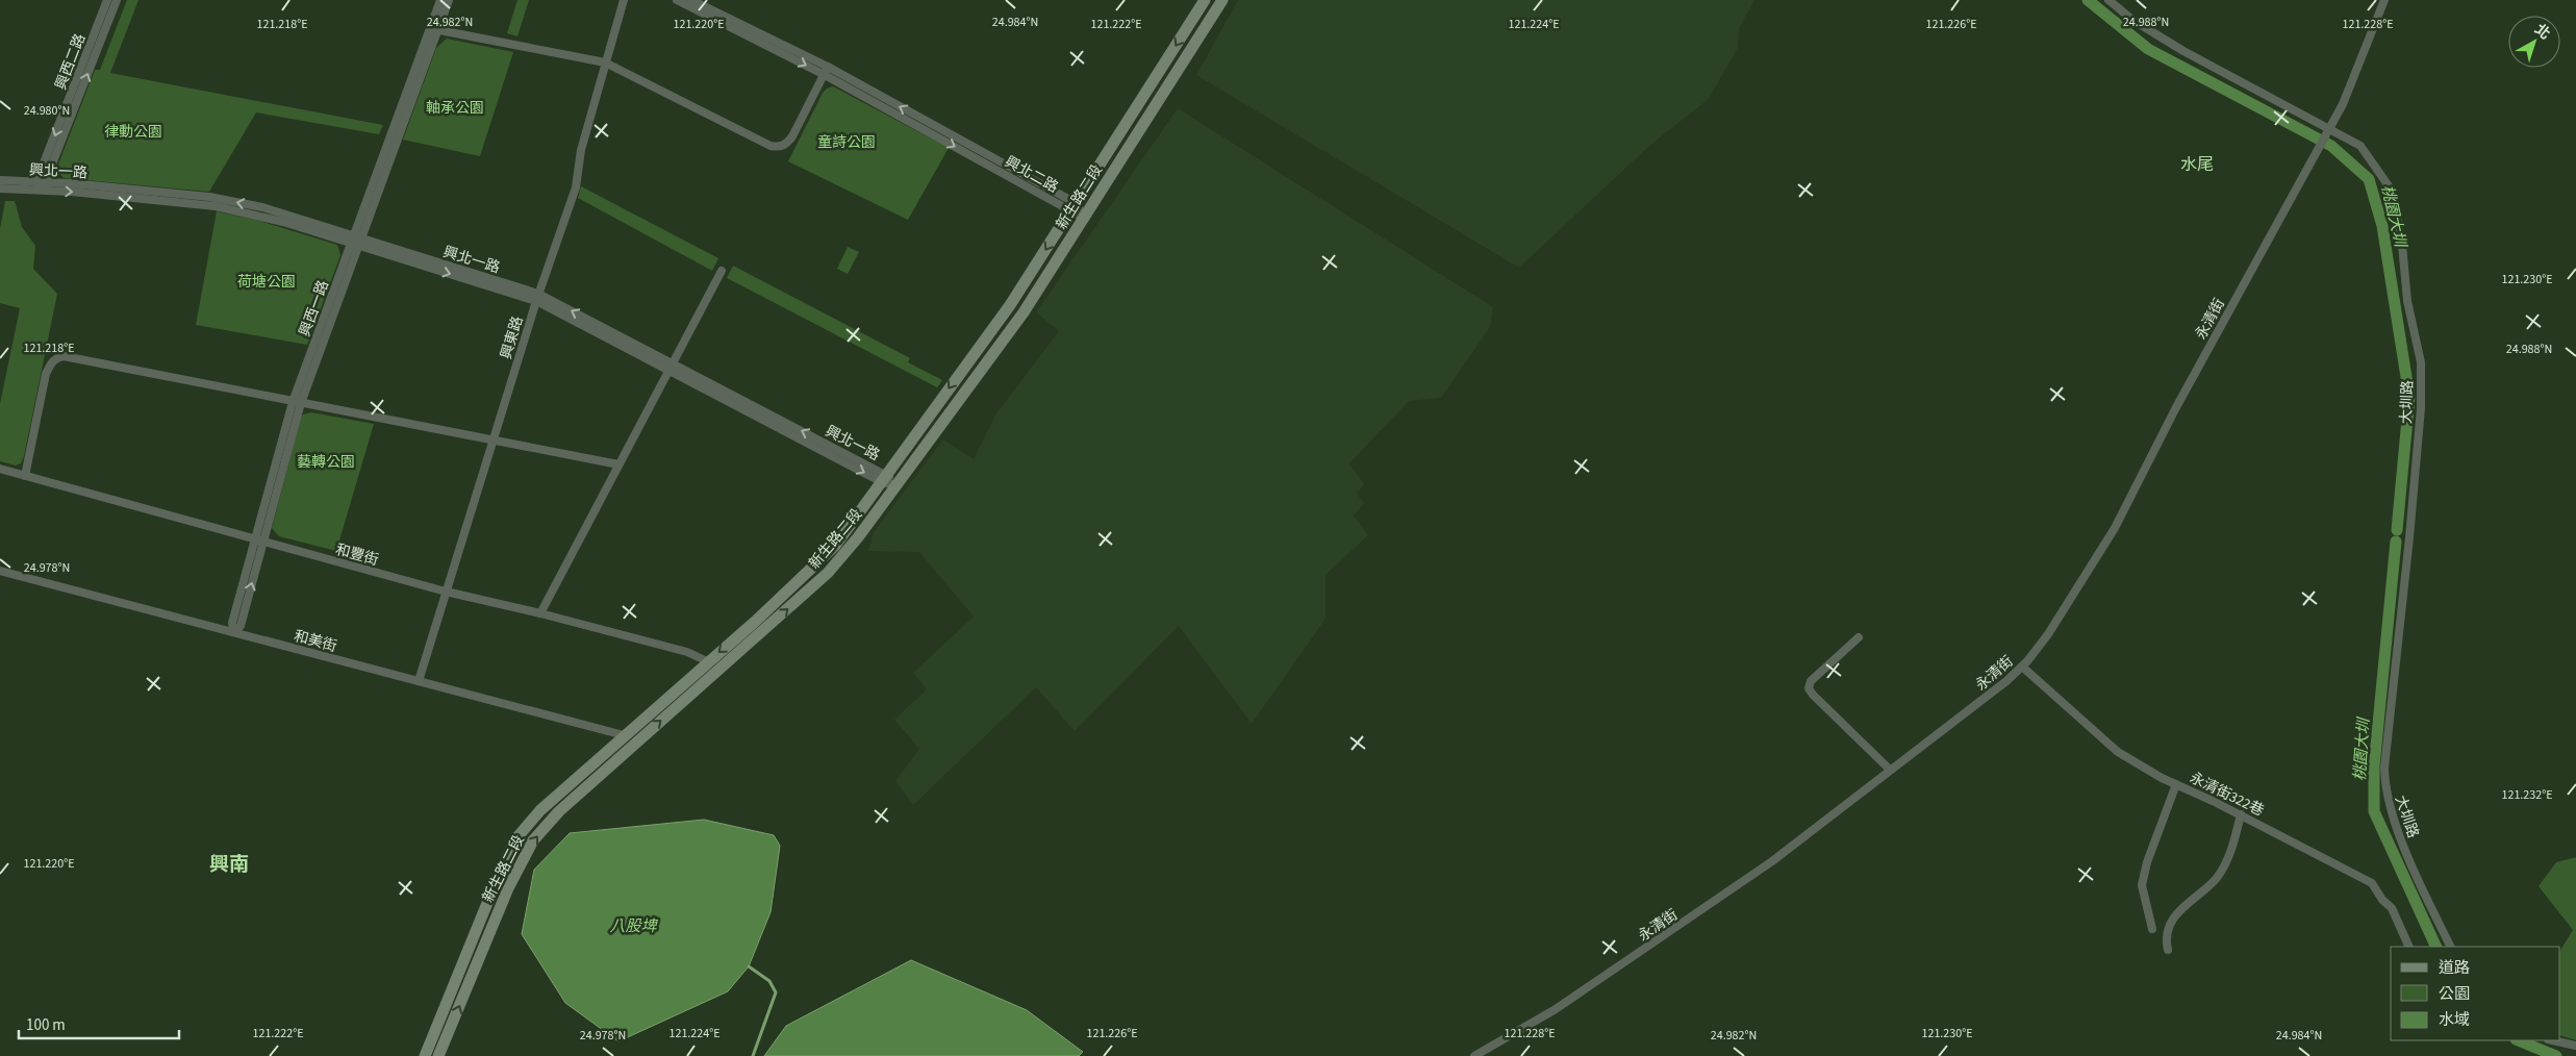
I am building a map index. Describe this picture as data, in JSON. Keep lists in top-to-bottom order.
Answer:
{
  "streets": {
    "main road": ["新生路二段"],
    "street": [
      "興西二路",
      "興北一路",
      "興北二路",
      "興西一路",
      "永清街",
      "興東路",
      "大圳路",
      "和豐街",
      "和美街",
      "永清街322巷"
    ]
  },
  "crossings": [
    ["興西二路", "興北一路"],
    ["興北一路", "新生路二段"],
    ["興北一路", "興西一路"],
    ["興北一路", "興東路"],
    ["興北二路", "新生路二段"],
    ["新生路二段", "和豐街"],
    ["新生路二段", "和美街"],
    ["興西一路", "和豐街"],
    ["興西一路", "和美街"],
    ["永清街", "大圳路"],
    ["永清街", "永清街322巷"],
    ["興東路", "和豐街"],
    ["興東路", "和美街"]
  ],
  "districts": ["水尾", "興南"],
  "water": ["桃園大圳", "八股埤"],
  "parks": [
    "軸承公園",
    "律動公園",
    "童詩公園",
    "荷塘公園",
    "藝轉公園"
  ],
  "legend": ["道路", "公園", "水域"],
  "scale_bar": "100 m",
  "north": "top right",
  "coordinates": [
    "24.988°N",
    "24.982°N",
    "24.984°N",
    "121.220°E",
    "121.224°E",
    "121.226°E",
    "121.218°E",
    "121.222°E",
    "121.228°E",
    "24.980°N",
    "121.230°E",
    "24.978°N",
    "121.232°E"
  ]
}
